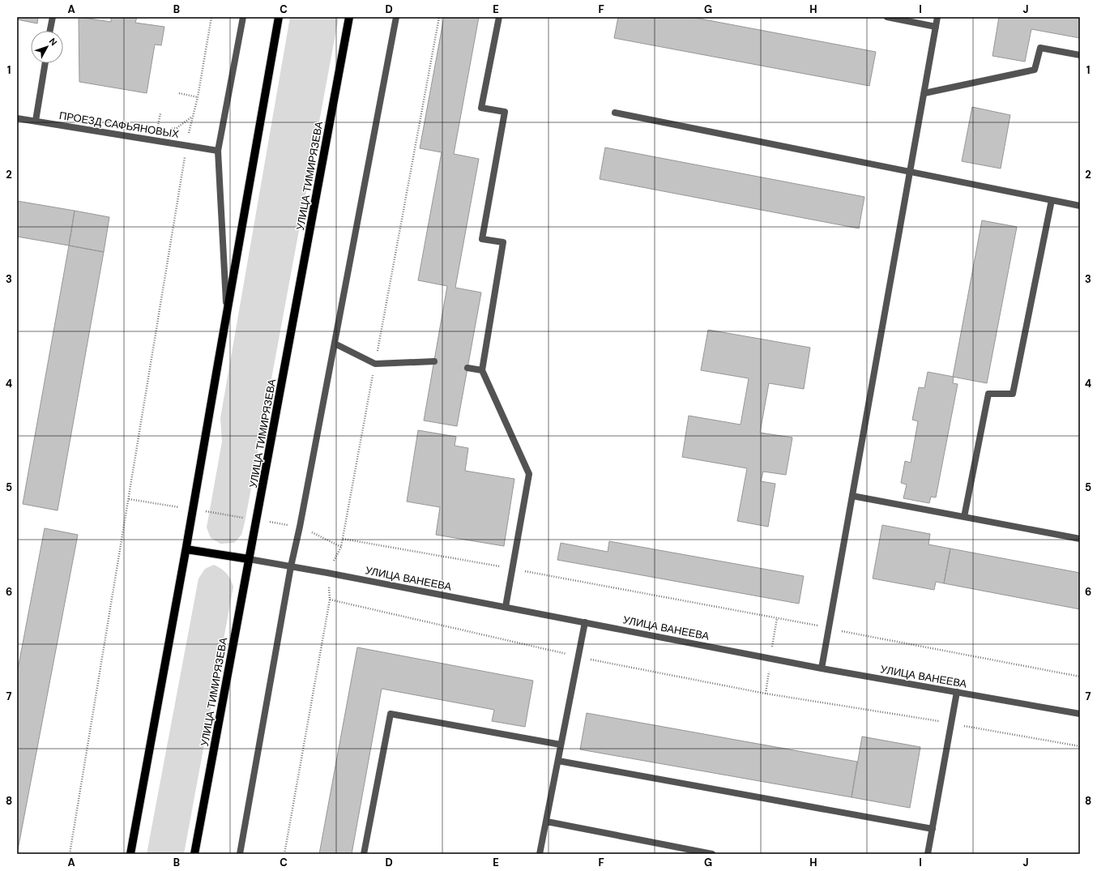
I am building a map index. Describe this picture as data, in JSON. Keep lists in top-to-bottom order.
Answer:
{
  "streets": {
    "main road": ["УЛИЦА ТИМИРЯЗЕВА"],
    "street": ["ПРОЕЗД САФЬЯНОВЫХ", "УЛИЦА ВАНЕЕВА"]
  },
  "crossings": [
    ["УЛИЦА ТИМИРЯЗЕВА", "УЛИЦА ВАНЕЕВА"]
  ],
  "north": "top right",
  "grid": {
    "columns": [
      "A",
      "B",
      "C",
      "D",
      "E",
      "F",
      "G",
      "H",
      "I",
      "J"
    ],
    "rows": [
      "1",
      "2",
      "3",
      "4",
      "5",
      "6",
      "7",
      "8"
    ]
  }
}
